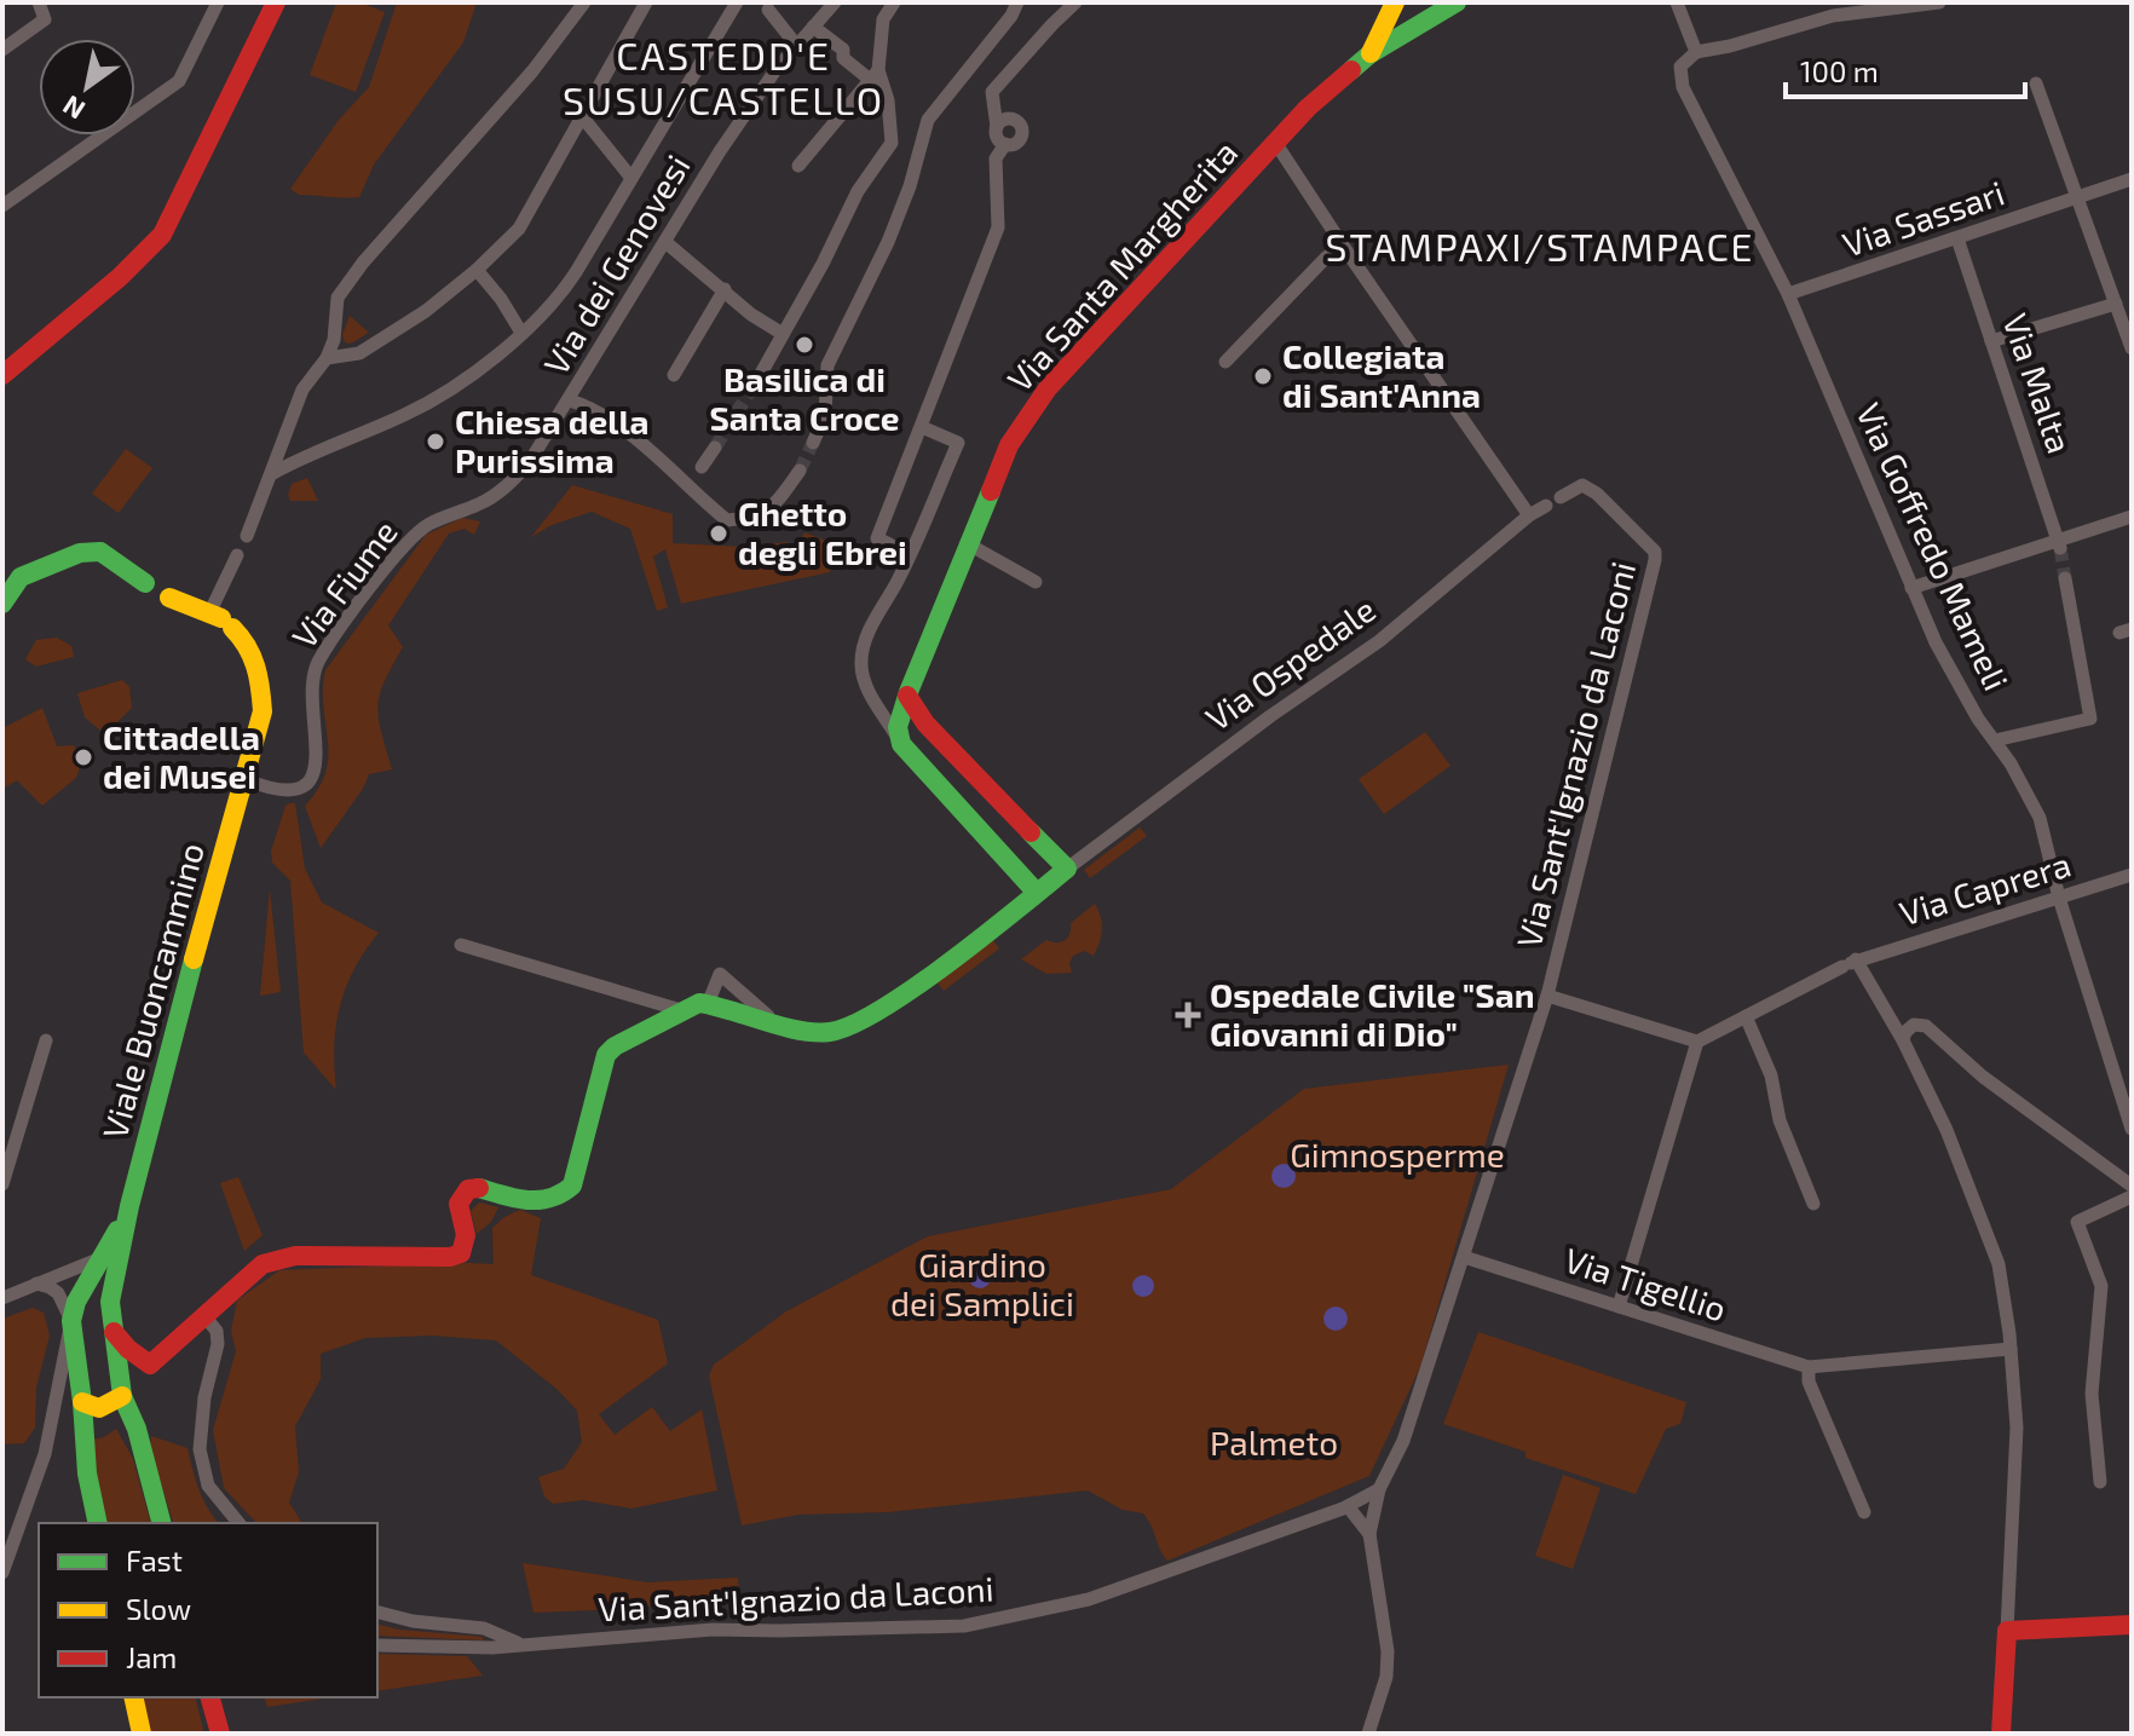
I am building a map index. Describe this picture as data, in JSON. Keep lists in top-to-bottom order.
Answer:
{
  "streets": {
    "street": [
      "Via Sassari",
      "Via dei Genovesi",
      "Via Santa Margherita",
      "Via Malta",
      "Via Goffredo Mameli",
      "Via Fiume",
      "Via Ospedale",
      "Via Sant'Ignazio da Laconi",
      "Via Caprera",
      "Viale Buoncammino",
      "Via Tigellio"
    ]
  },
  "crossings": [
    ["Via Sassari", "Via Malta"],
    ["Via Sassari", "Via Goffredo Mameli"],
    ["Via dei Genovesi", "Via Fiume"],
    ["Via Goffredo Mameli", "Via Caprera"],
    ["Via Fiume", "Viale Buoncammino"],
    ["Via Sant'Ignazio da Laconi", "Via Tigellio"]
  ],
  "districts": ["CASTEDD'E SUSU/CASTELLO", "STAMPAXI/STAMPACE"],
  "parks": ["Gimnosperme", "Giardino dei Samplici", "Palmeto"],
  "places": {
    "other": [
      "Basilica di Santa Croce",
      "Collegiata di Sant'Anna",
      "Chiesa della Purissima",
      "Ghetto degli Ebrei",
      "Cittadella dei Musei"
    ],
    "health": ["Ospedale Civile \"San Giovanni di Dio\""]
  },
  "legend": ["Fast", "Slow", "Jam"],
  "scale_bar": "100 m",
  "north": "bottom left"
}
